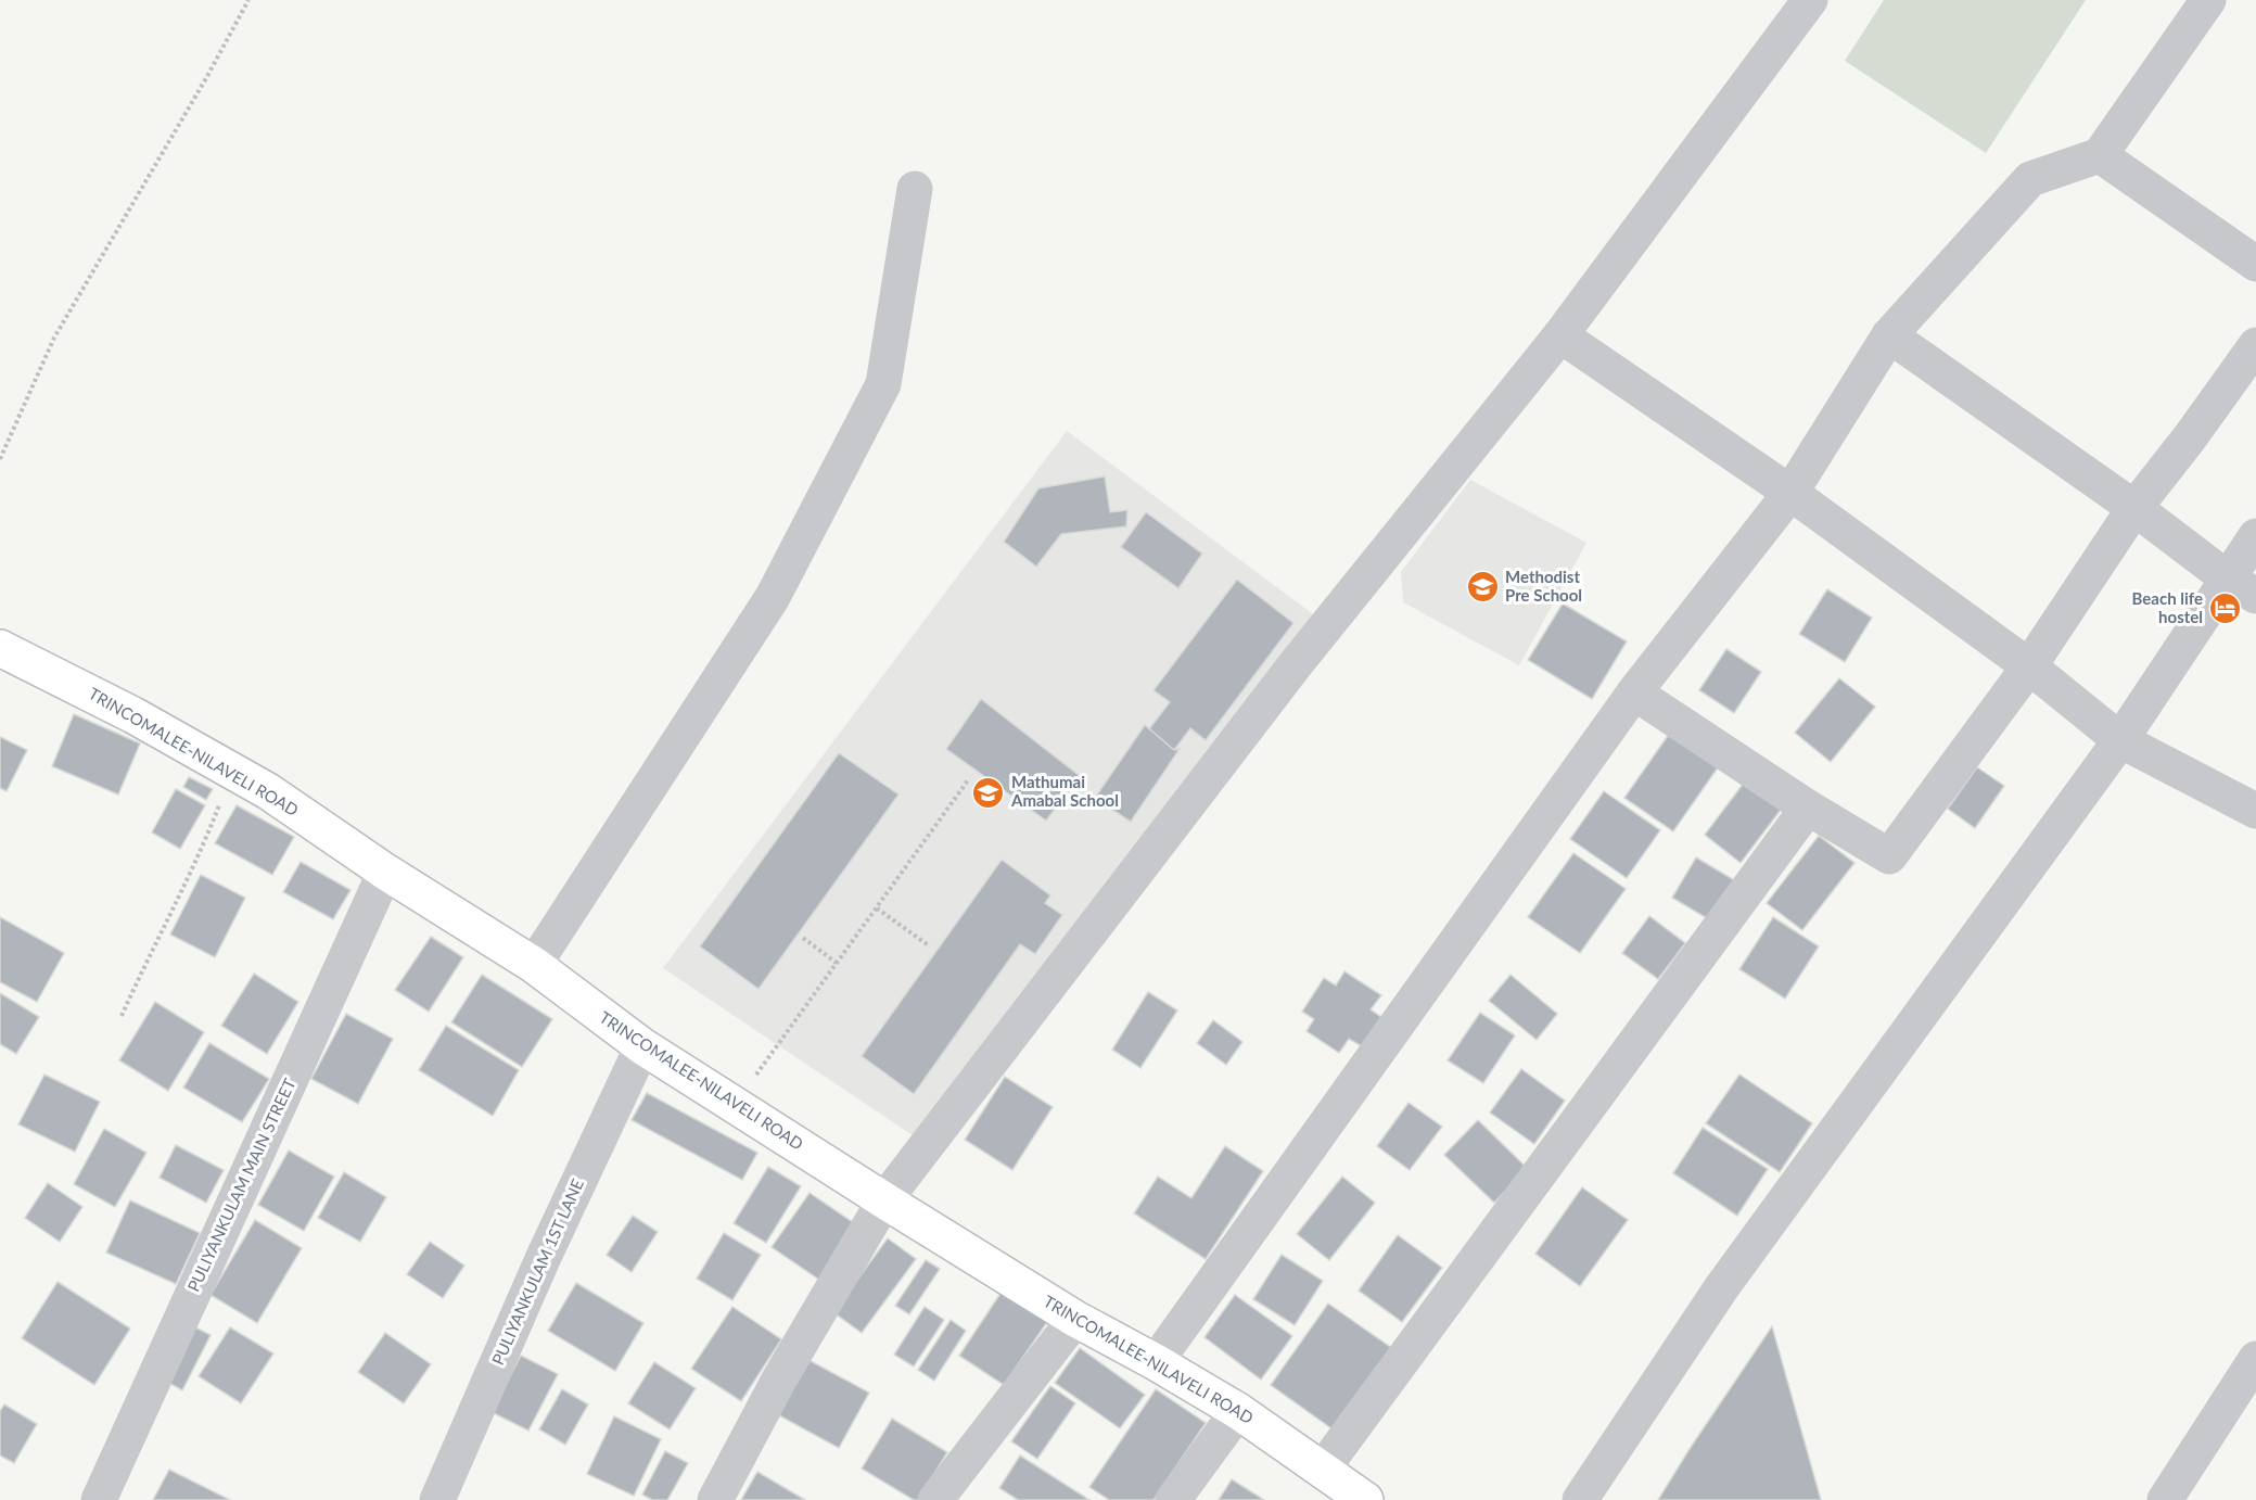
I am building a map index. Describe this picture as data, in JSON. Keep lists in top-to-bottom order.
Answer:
{
  "streets": {
    "main road": ["TRINCOMALEE-NILAVELI ROAD"],
    "street": ["PULIYANKULAM MAIN STREET", "PULIYANKULAM 1ST LANE"]
  },
  "crossings": [
    ["TRINCOMALEE-NILAVELI ROAD", "PULIYANKULAM MAIN STREET"],
    ["TRINCOMALEE-NILAVELI ROAD", "PULIYANKULAM 1ST LANE"]
  ],
  "places": {
    "school or university": ["Methodist Pre School", "Mathumai Amabal School"],
    "hotel": ["Beach life hostel"]
  }
}
